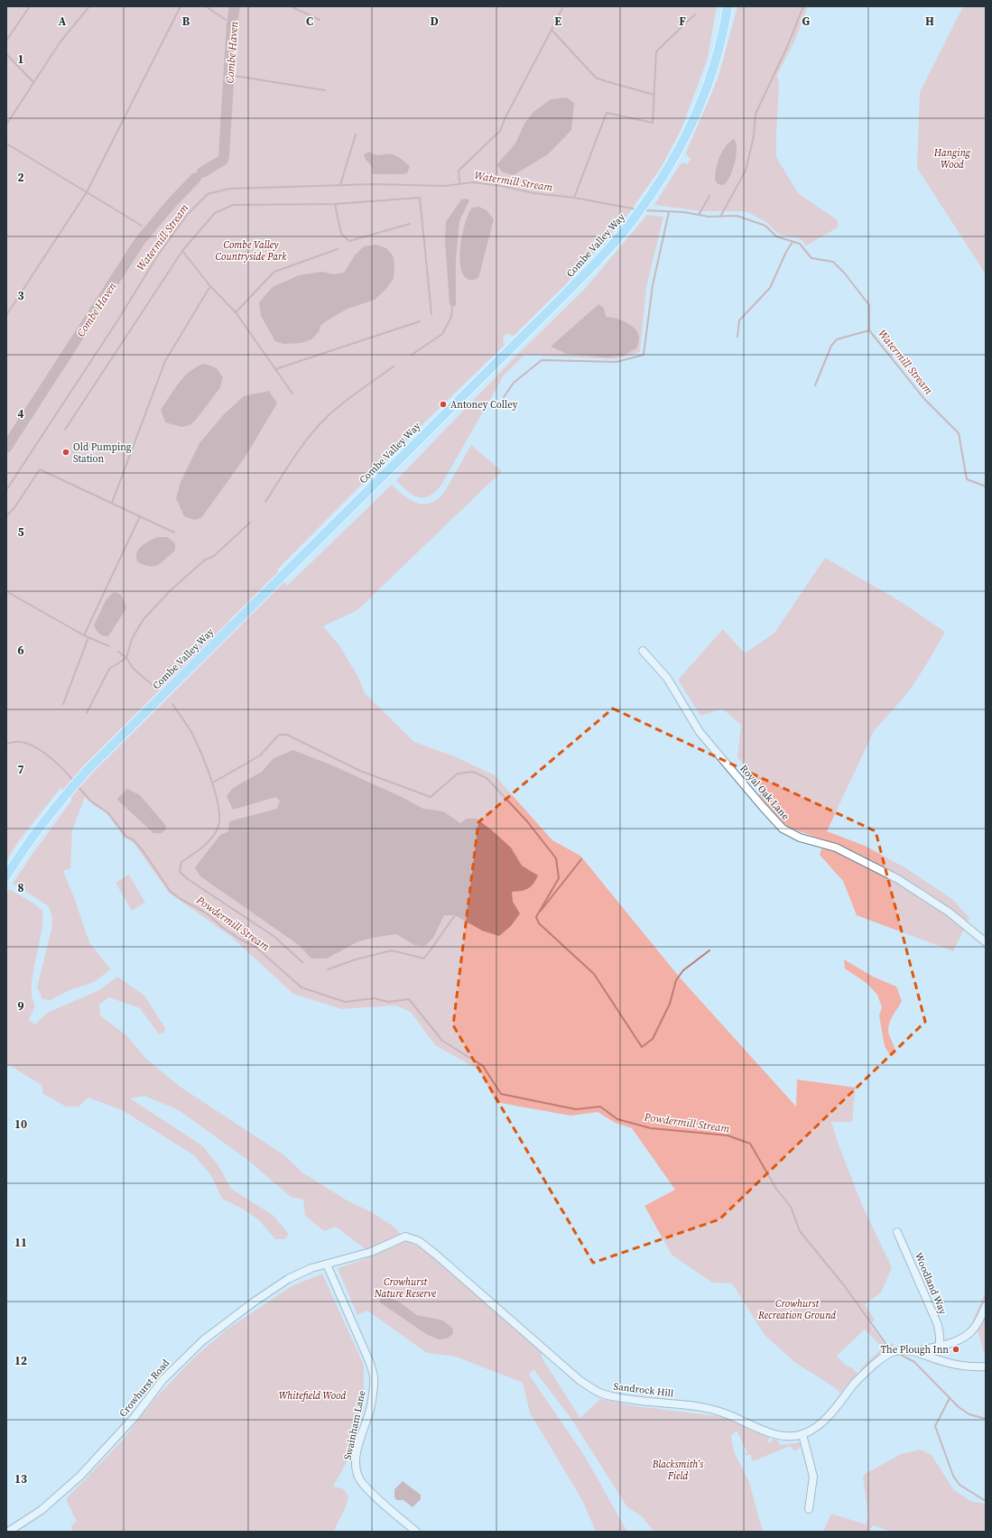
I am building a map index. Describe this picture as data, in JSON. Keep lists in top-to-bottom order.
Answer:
{
  "streets": {
    "main road": ["Combe Valley Way"],
    "street": [
      "Royal Oak Lane",
      "Woodland Way",
      "Crowhurst Road",
      "Sandrock Hill",
      "Swainham Lane"
    ]
  },
  "crossings": [
    ["Crowhurst Road", "Sandrock Hill"],
    ["Crowhurst Road", "Swainham Lane"],
    ["Sandrock Hill", "Swainham Lane"]
  ],
  "water": ["Combe Haven", "Watermill Stream", "Powdermill Stream"],
  "parks": [
    "Hanging Wood",
    "Combe Valley Countryside Park",
    "Crowhurst Nature Reserve",
    "Crowhurst Recreation Ground",
    "Whitefield Wood",
    "Blacksmith's Field"
  ],
  "places": ["Antoney Colley", "Old Pumping Station", "The Plough Inn"],
  "grid": {
    "columns": [
      "A",
      "B",
      "C",
      "D",
      "E",
      "F",
      "G",
      "H"
    ],
    "rows": [
      "1",
      "2",
      "3",
      "4",
      "5",
      "6",
      "7",
      "8",
      "9",
      "10",
      "11",
      "12",
      "13"
    ]
  }
}
